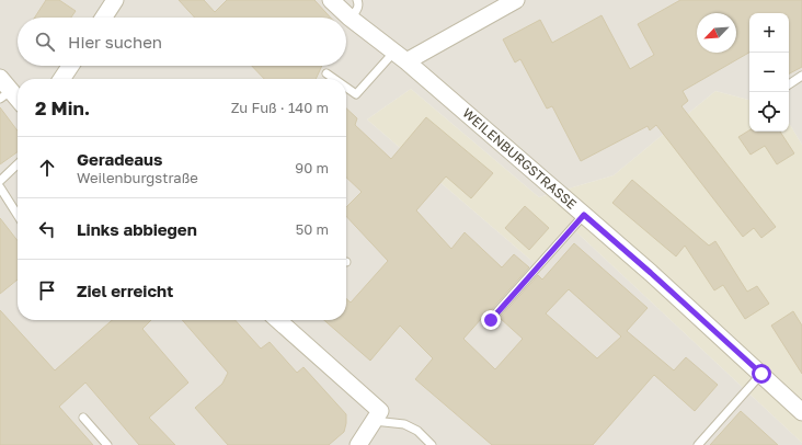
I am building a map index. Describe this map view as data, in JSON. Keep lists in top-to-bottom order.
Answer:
{
  "streets": {
    "street": ["WEILENBURGSTRASSE"]
  },
  "north": "bottom left",
  "page": {
    "map_buttons": ["+", "−"],
    "search": "Hier suchen",
    "heading": ["2 Min.", "Zu Fuß · 140 m"],
    "list": [
      ["Geradeaus", "Weilenburgstraße", "90 m"],
      ["Links abbiegen", "50 m"],
      "Ziel erreicht"
    ]
  }
}
